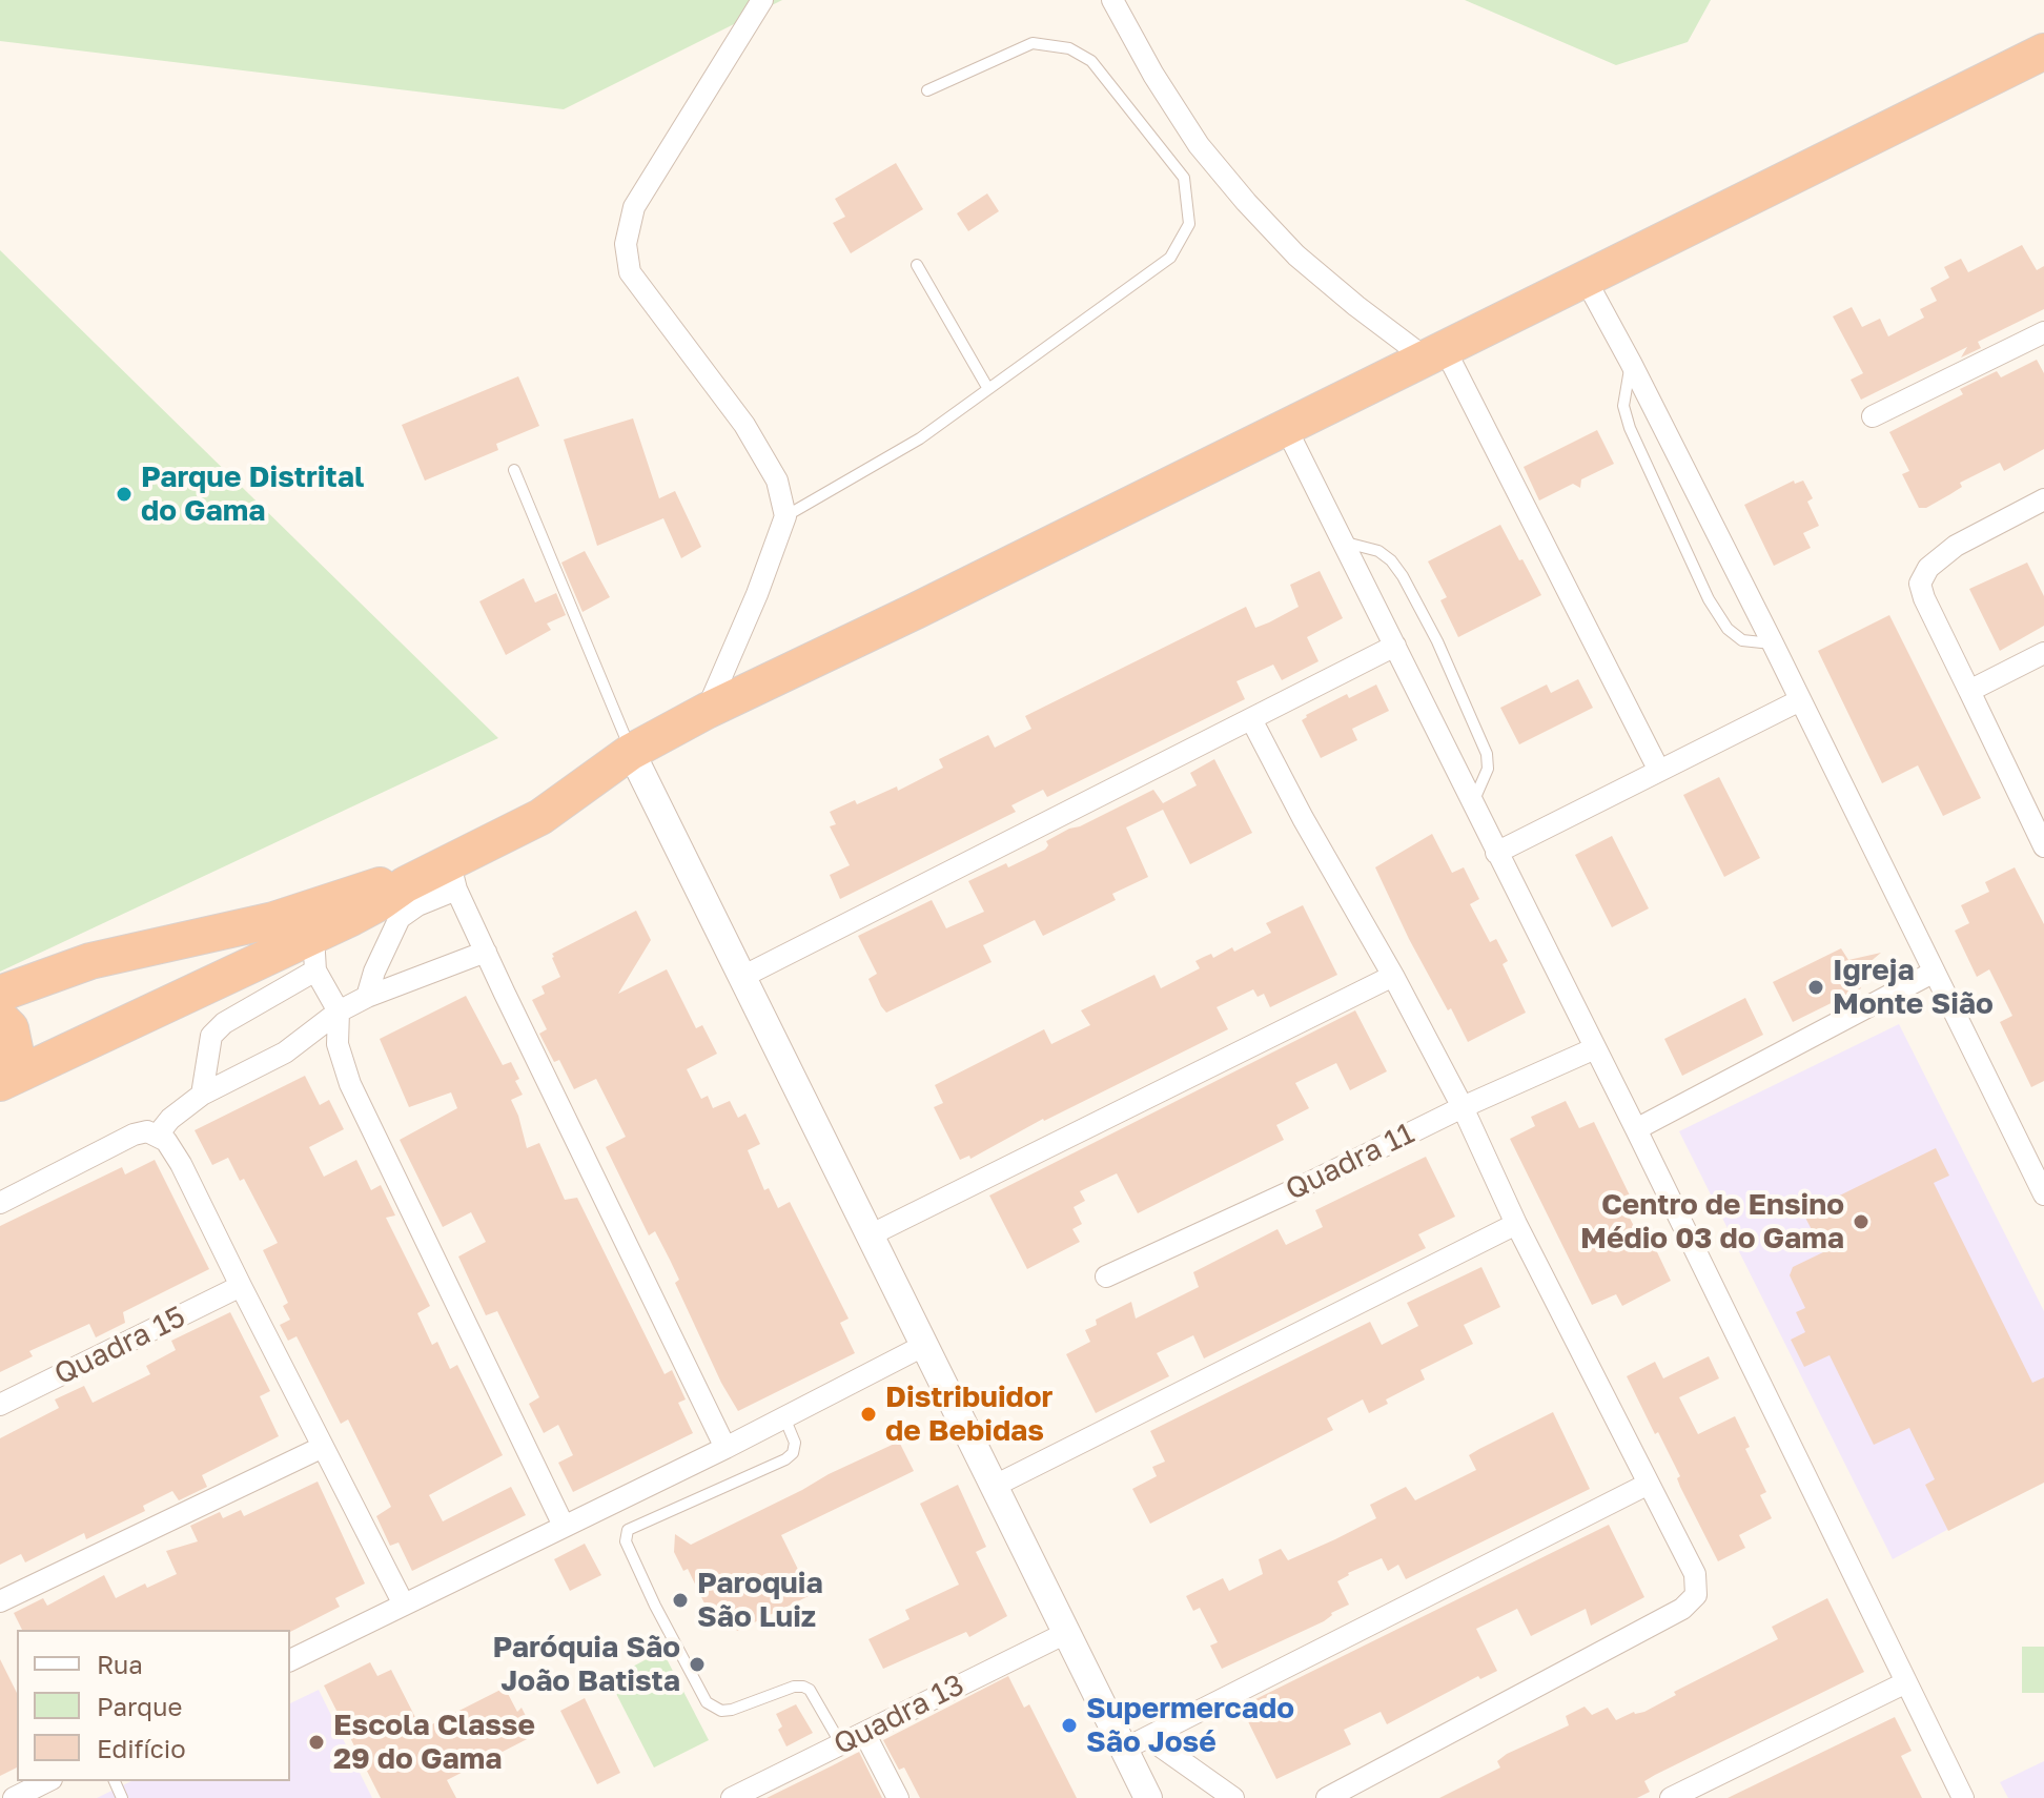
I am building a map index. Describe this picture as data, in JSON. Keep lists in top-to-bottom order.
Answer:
{
  "streets": {
    "street": ["Quadra 11", "Quadra 15", "Quadra 13"]
  },
  "places": [
    "Parque Distrital do Gama",
    "Igreja Monte Sião",
    "Centro de Ensino Médio 03 do Gama",
    "Distribuidor de Bebidas",
    "Paroquia São Luiz",
    "Paróquia São João Batista",
    "Supermercado São José",
    "Escola Classe 29 do Gama"
  ],
  "legend": ["Rua", "Parque", "Edifício"]
}
